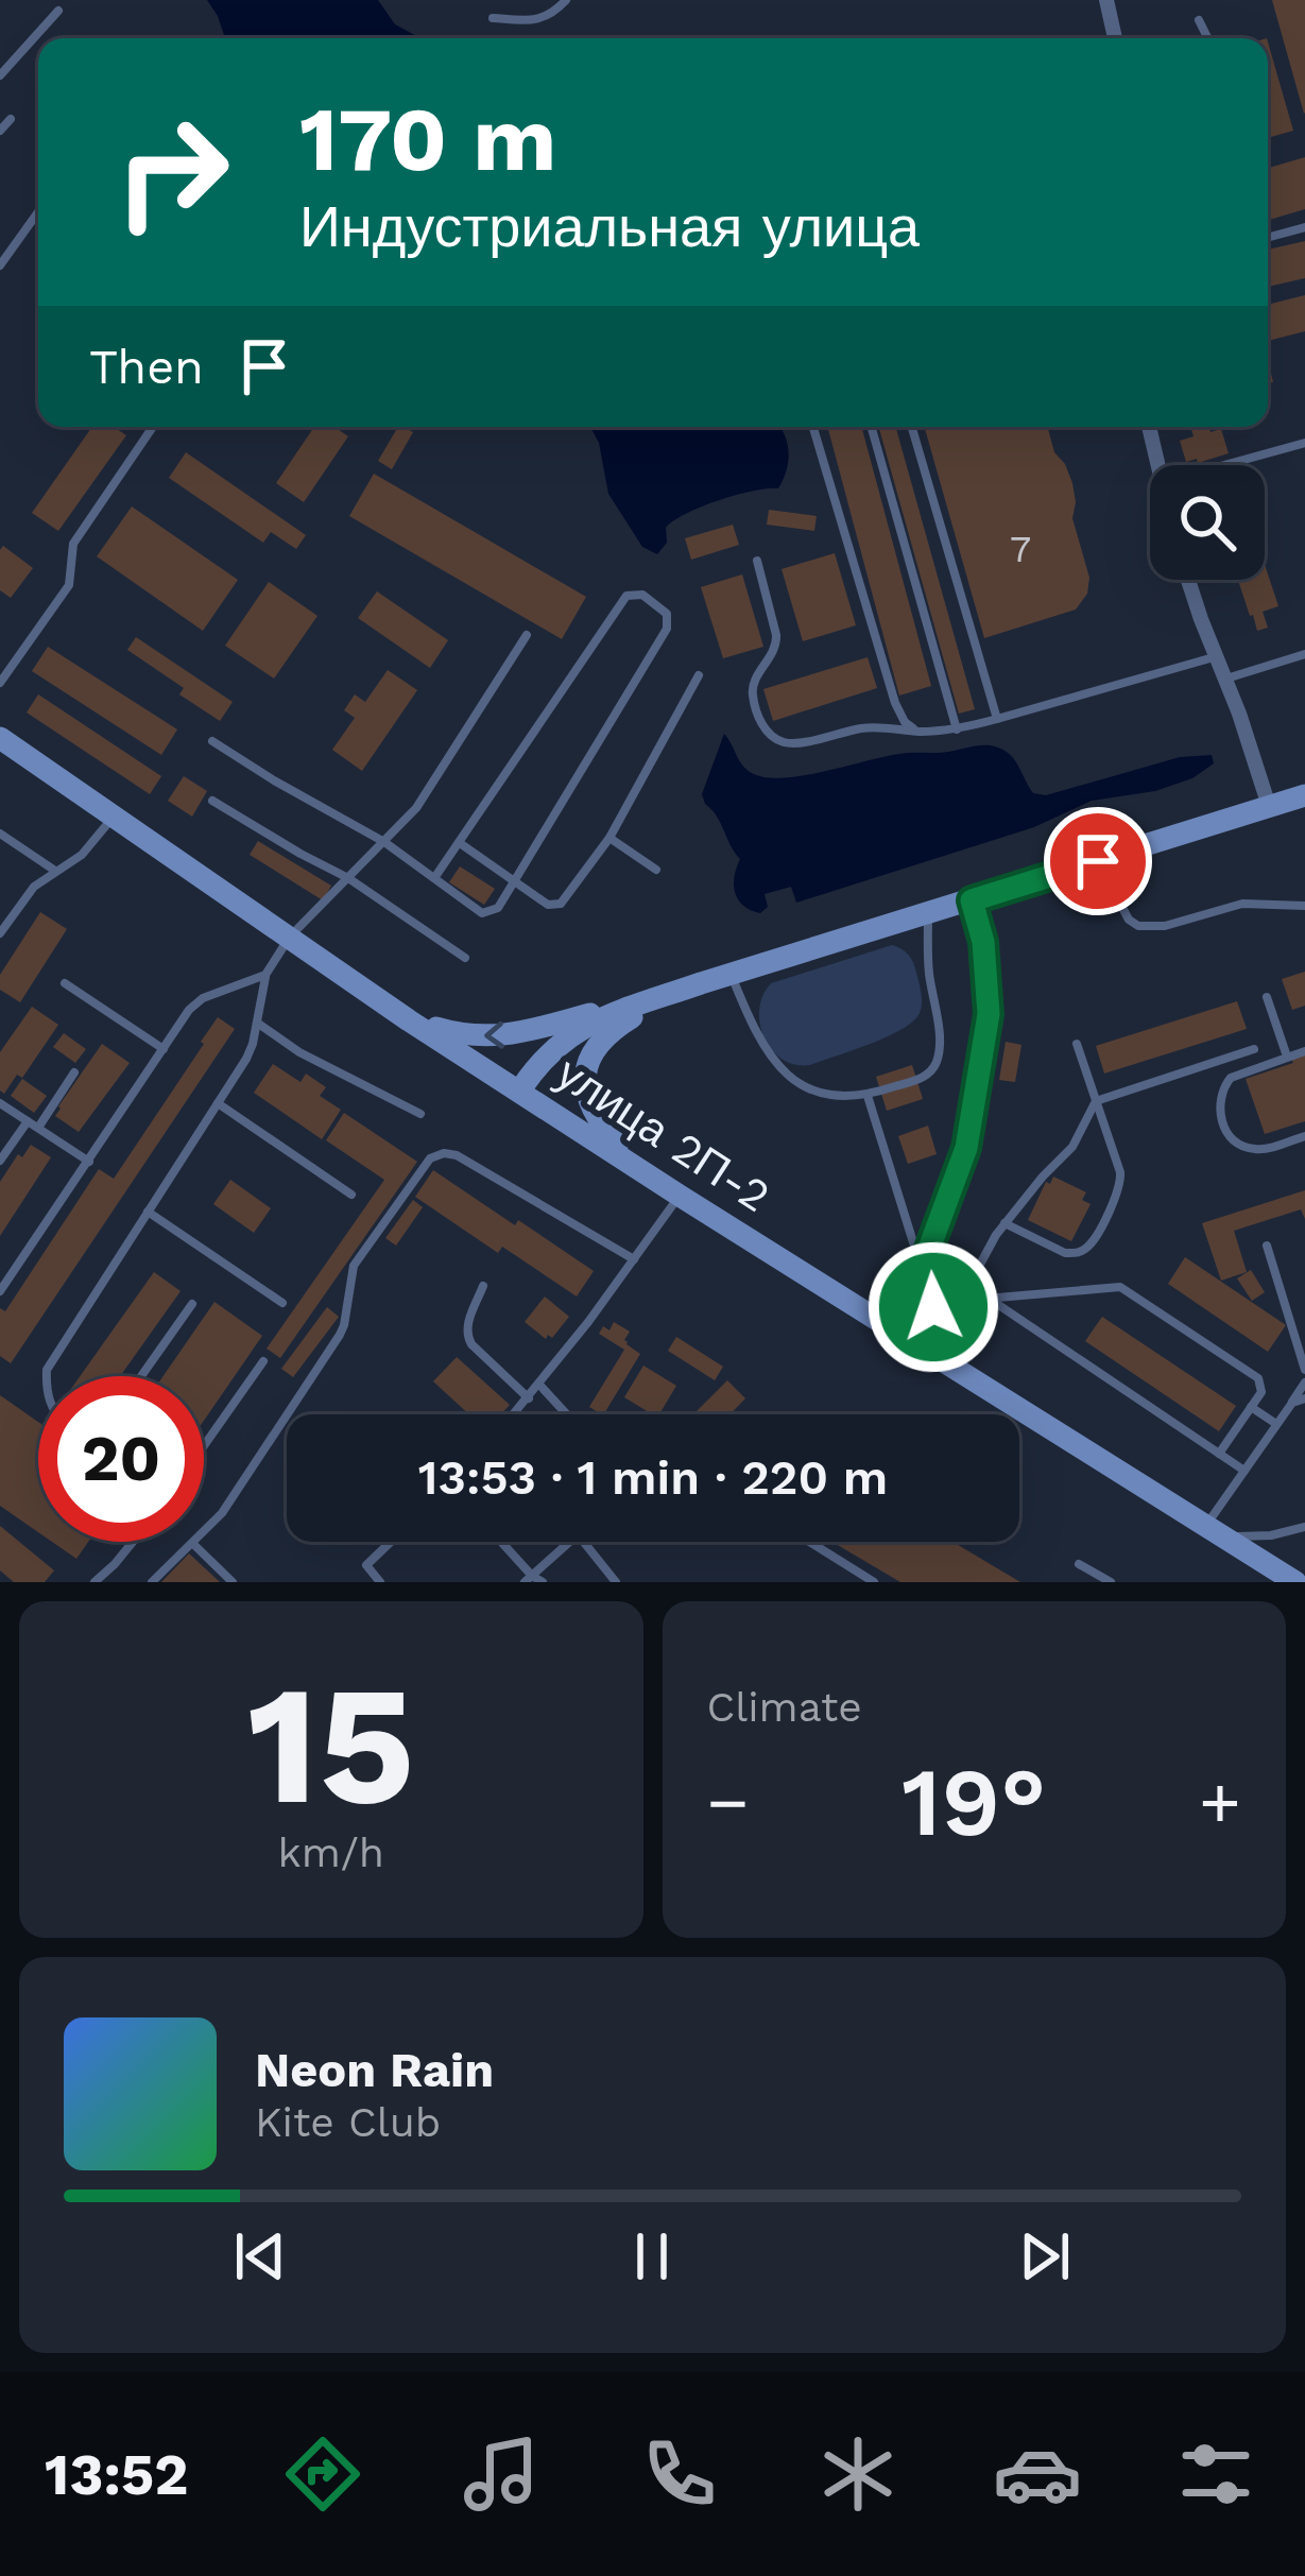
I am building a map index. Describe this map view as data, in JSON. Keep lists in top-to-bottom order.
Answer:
{
  "streets": {
    "main road": ["улица 2П-2"]
  },
  "house_numbers": ["7"],
  "page": {
    "turn": ["170 m", "Индустриальная улица"],
    "then": "Then",
    "limit": "20",
    "trip": "13:53 · 1 min · 220 m",
    "tile": [
      ["15", "km/h"],
      "Climate"
    ],
    "heat": ["−", "19°", "+"],
    "song": ["Neon Rain", "Kite Club"],
    "tabs": "13:52"
  }
}
